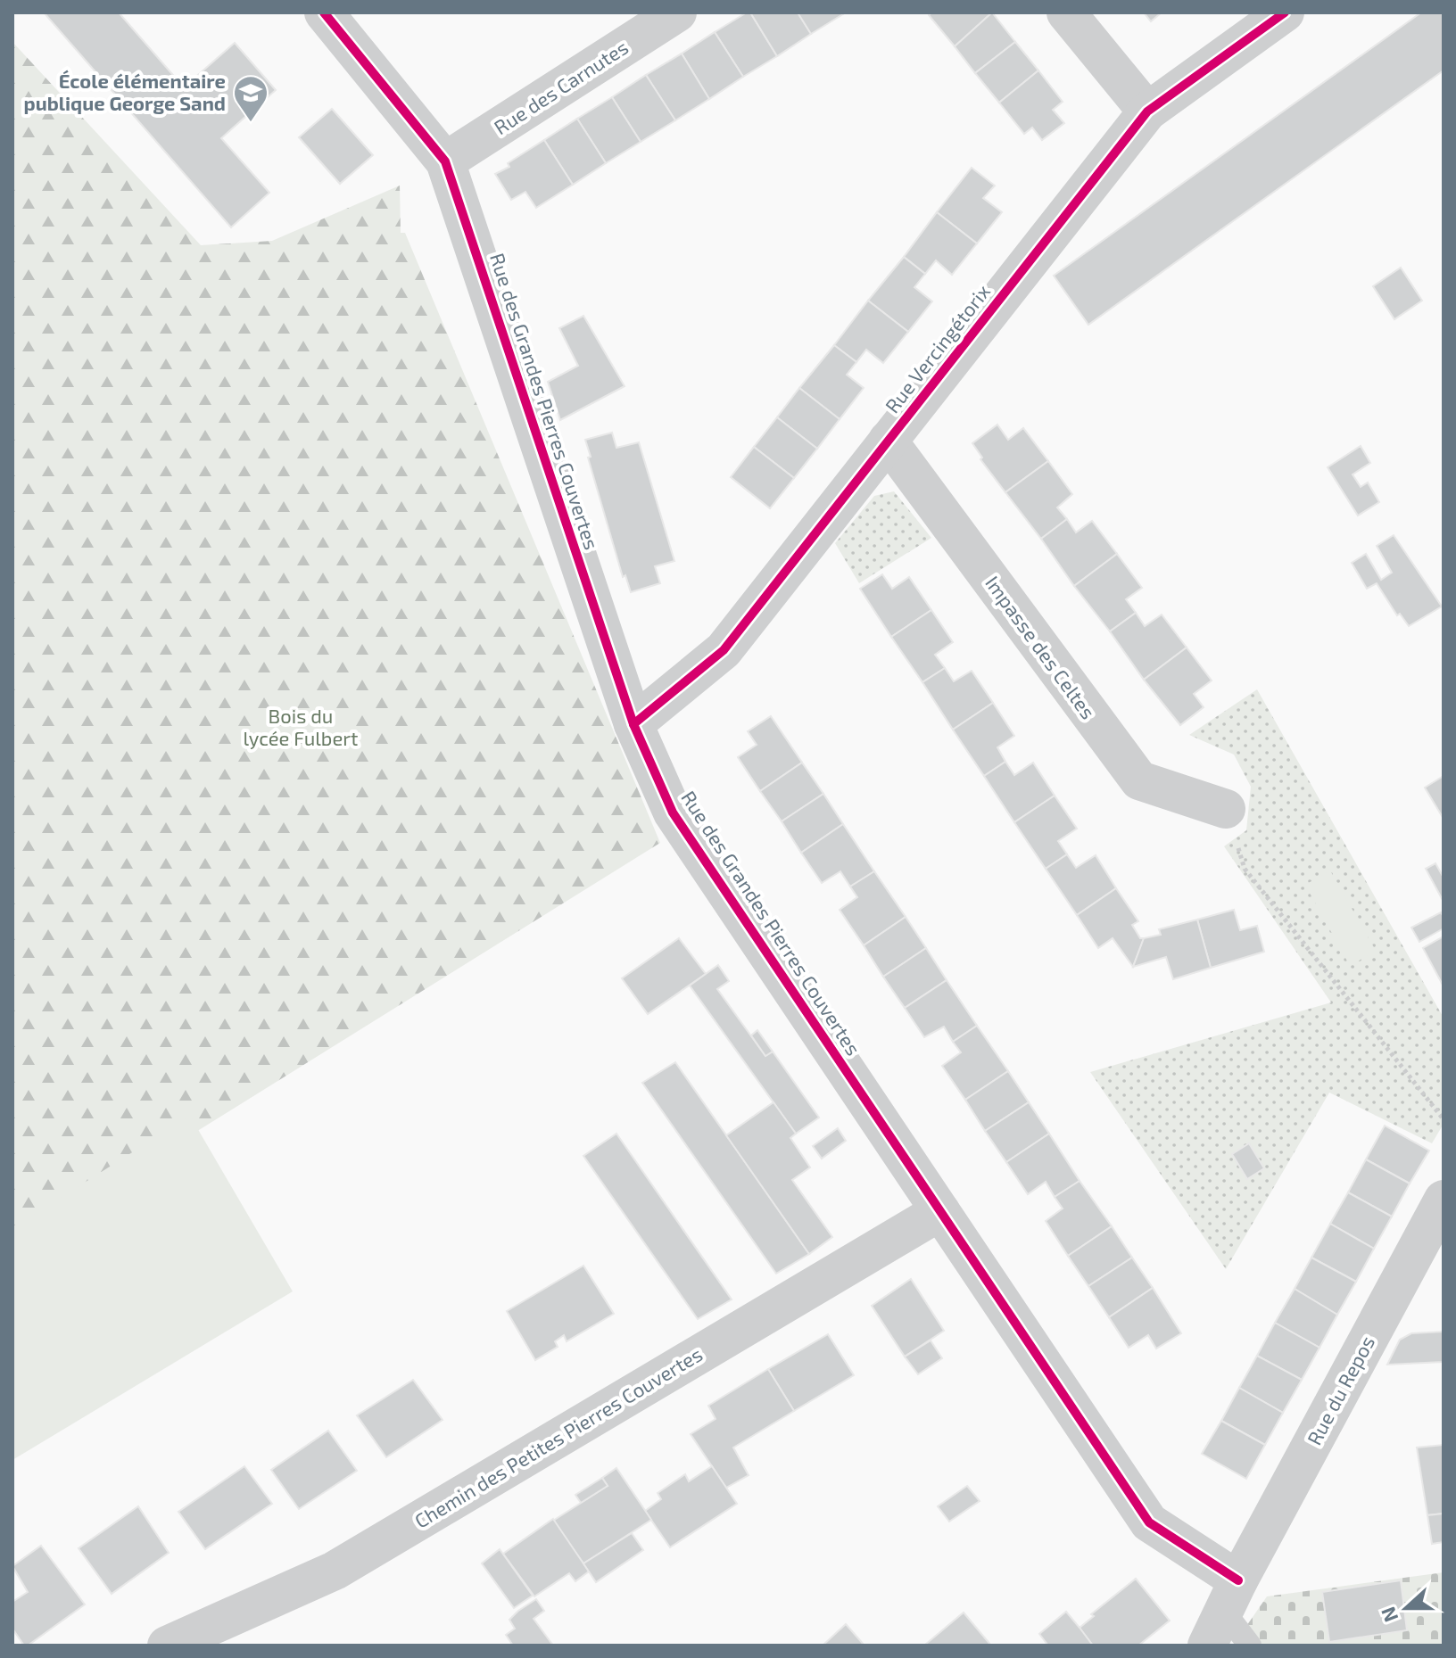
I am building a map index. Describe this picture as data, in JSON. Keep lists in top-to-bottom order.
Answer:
{
  "streets": {
    "street": [
      "Rue des Carnutes",
      "Rue Vercingétorix",
      "Rue des Grandes Pierres Couvertes",
      "Impasse des Celtes",
      "Rue du Repos",
      "Chemin des Petites Pierres Couvertes"
    ]
  },
  "crossings": [
    ["Rue des Carnutes", "Rue des Grandes Pierres Couvertes"],
    ["Rue Vercingétorix", "Rue des Grandes Pierres Couvertes"],
    ["Rue Vercingétorix", "Impasse des Celtes"],
    ["Rue des Grandes Pierres Couvertes", "Rue du Repos"],
    ["Rue des Grandes Pierres Couvertes", "Chemin des Petites Pierres Couvertes"]
  ],
  "parks": ["Bois du lycée Fulbert"],
  "places": {
    "school or university": ["École élémentaire publique George Sand"]
  },
  "north": "left"
}
